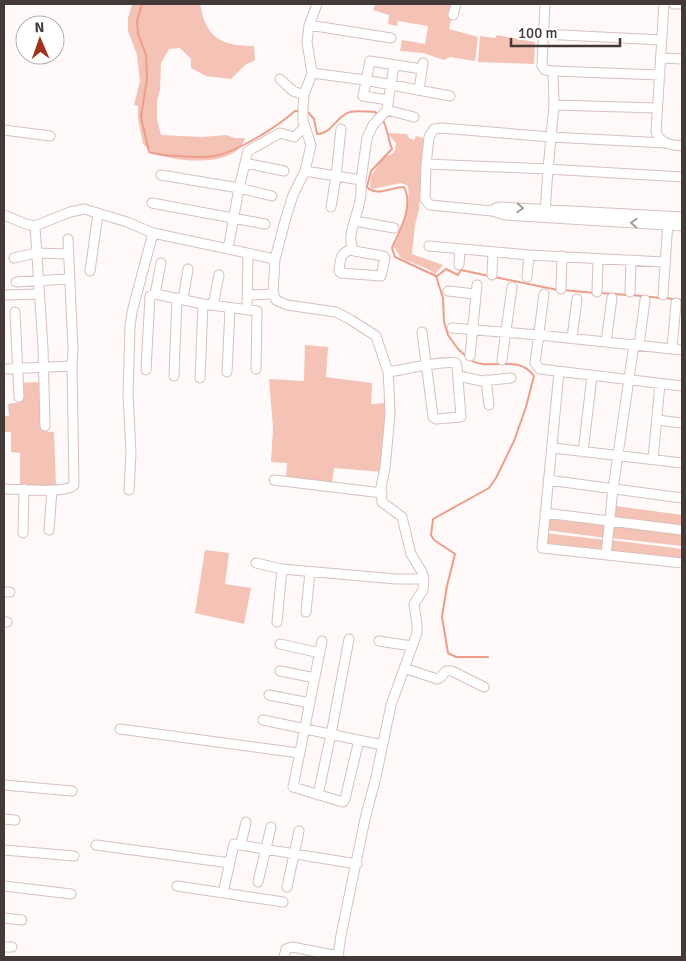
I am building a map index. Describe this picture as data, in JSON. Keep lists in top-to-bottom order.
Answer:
{
  "scale_bar": "100 m",
  "north": "top"
}
